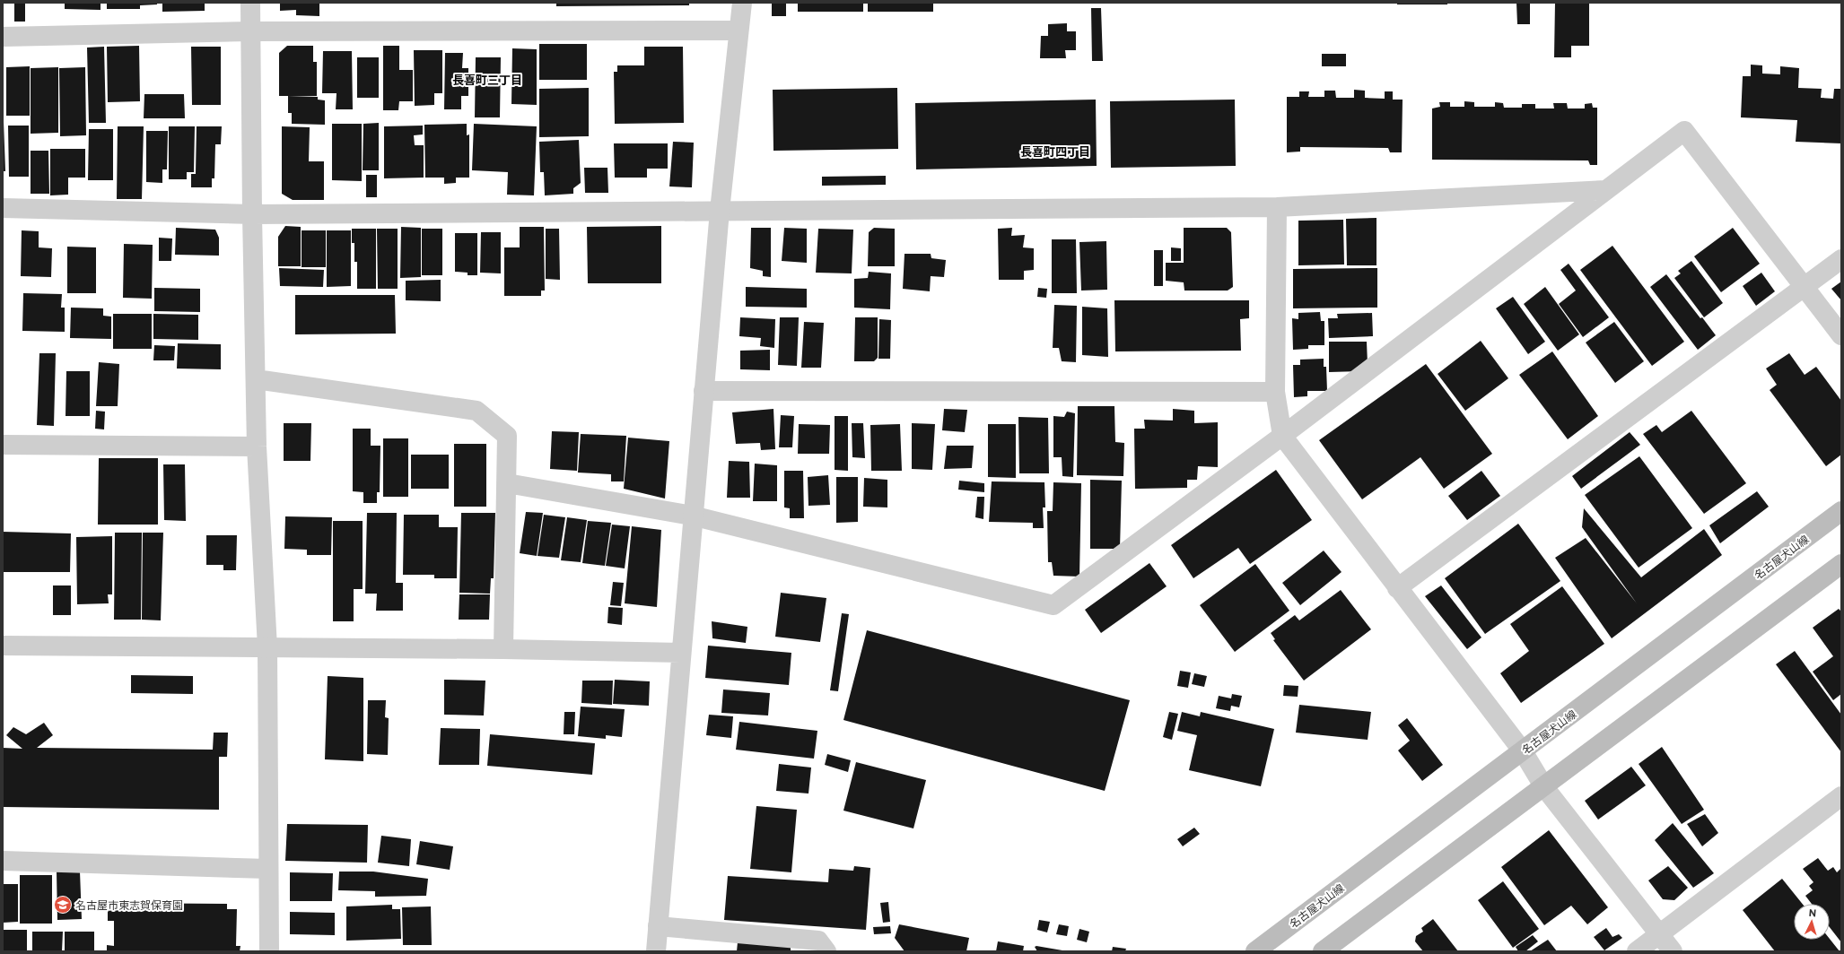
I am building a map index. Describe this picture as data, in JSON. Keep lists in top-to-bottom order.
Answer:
{
  "streets": {
    "main road": ["名古屋犬山線"]
  },
  "districts": ["長喜町三丁目", "長喜町四丁目"],
  "places": {
    "school or university": ["名古屋市東志賀保育園"]
  },
  "north": "top"
}
